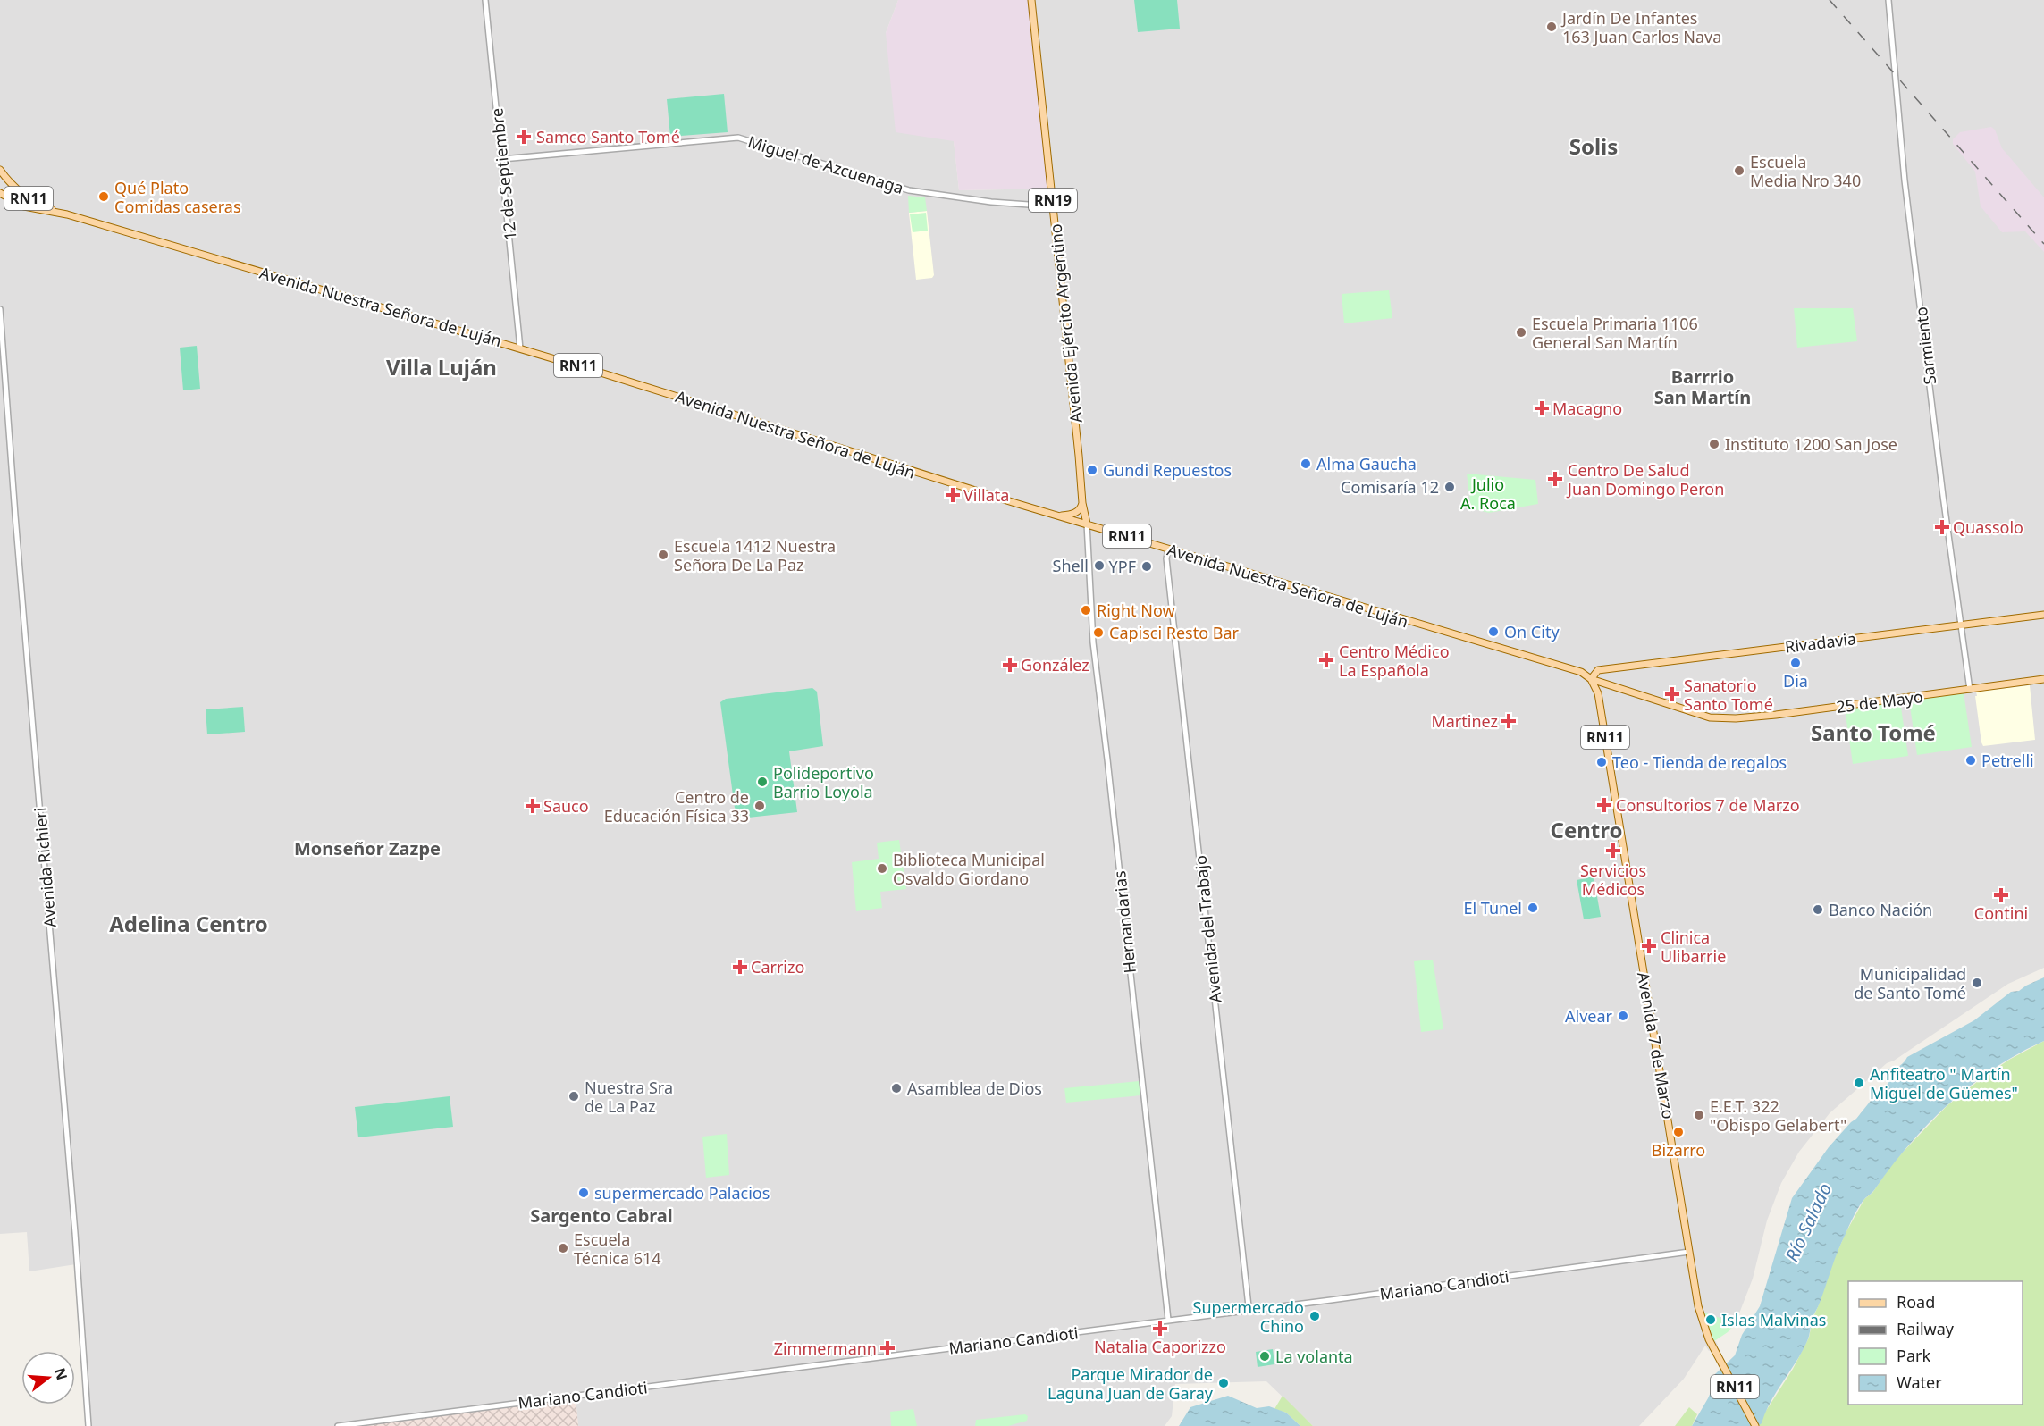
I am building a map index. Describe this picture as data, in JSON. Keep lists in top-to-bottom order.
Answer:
{
  "streets": {
    "main road": [
      "RN11",
      "RN19",
      "Avenida Nuestra Señora de Luján",
      "Avenida Ejército Argentino",
      "Rivadavia",
      "25 de Mayo",
      "Avenida 7 de Marzo"
    ],
    "street": [
      "Miguel de Azcuenaga",
      "12 de Septiembre",
      "Sarmiento",
      "Avenida Richieri",
      "Hernandarias",
      "Avenida del Trabajo",
      "Mariano Candioti"
    ]
  },
  "crossings": [
    ["Miguel de Azcuenaga", "12 de Septiembre"],
    ["Miguel de Azcuenaga", "Avenida Ejército Argentino"],
    ["12 de Septiembre", "Avenida Nuestra Señora de Luján"],
    ["RN11", "Avenida Nuestra Señora de Luján"],
    ["Avenida Nuestra Señora de Luján", "Avenida Ejército Argentino"],
    ["Avenida Nuestra Señora de Luján", "Rivadavia"],
    ["Avenida Nuestra Señora de Luján", "25 de Mayo"],
    ["Avenida Nuestra Señora de Luján", "Hernandarias"],
    ["Avenida Nuestra Señora de Luján", "Avenida del Trabajo"],
    ["Avenida Nuestra Señora de Luján", "Avenida 7 de Marzo"],
    ["Avenida Ejército Argentino", "Hernandarias"],
    ["Sarmiento", "Rivadavia"],
    ["Sarmiento", "25 de Mayo"],
    ["Rivadavia", "25 de Mayo"],
    ["Rivadavia", "Avenida 7 de Marzo"],
    ["25 de Mayo", "Avenida 7 de Marzo"],
    ["Hernandarias", "Mariano Candioti"],
    ["Avenida del Trabajo", "Mariano Candioti"],
    ["Avenida 7 de Marzo", "Mariano Candioti"]
  ],
  "districts": [
    "Solis",
    "Villa Luján",
    "Barrrio San Martín",
    "Santo Tomé",
    "Centro",
    "Monseñor Zazpe",
    "Adelina Centro",
    "Sargento Cabral"
  ],
  "water": ["Río Salado"],
  "parks": ["Julio A. Roca"],
  "places": {
    "other": [
      "Jardín De Infantes 163 Juan Carlos Nava",
      "Escuela Media Nro 340",
      "Qué Plato Comidas caseras",
      "Escuela Primaria 1106 General San Martín",
      "Instituto 1200 San Jose",
      "Alma Gaucha",
      "Gundi Repuestos",
      "Comisaría 12",
      "Escuela 1412 Nuestra Señora De La Paz",
      "Shell",
      "YPF",
      "Right Now",
      "On City",
      "Capisci Resto Bar",
      "Dia",
      "Petrelli",
      "Teo - Tienda de regalos",
      "Polideportivo Barrio Loyola",
      "Centro de Educación Física 33",
      "Biblioteca Municipal Osvaldo Giordano",
      "El Tunel",
      "Banco Nación",
      "Municipalidad de Santo Tomé",
      "Alvear",
      "Anfiteatro \" Martín Miguel de Güemes\"",
      "Asamblea de Dios",
      "Nuestra Sra de La Paz",
      "E.E.T. 322 \"Obispo Gelabert\"",
      "Bizarro",
      "supermercado Palacios",
      "Escuela Técnica 614",
      "Supermercado Chino",
      "Islas Malvinas",
      "La volanta",
      "Parque Mirador de Laguna Juan de Garay"
    ],
    "health": [
      "Samco Santo Tomé",
      "Macagno",
      "Centro De Salud Juan Domingo Peron",
      "Villata",
      "Quassolo",
      "Centro Médico La Española",
      "González",
      "Sanatorio Santo Tomé",
      "Martinez",
      "Consultorios 7 de Marzo",
      "Sauco",
      "Servicios Médicos",
      "Contini",
      "Clinica Ulibarrie",
      "Carrizo",
      "Natalia Caporizzo",
      "Zimmermann"
    ]
  },
  "legend": [
    "Road",
    "Railway",
    "Park",
    "Water"
  ],
  "north": "right"
}
